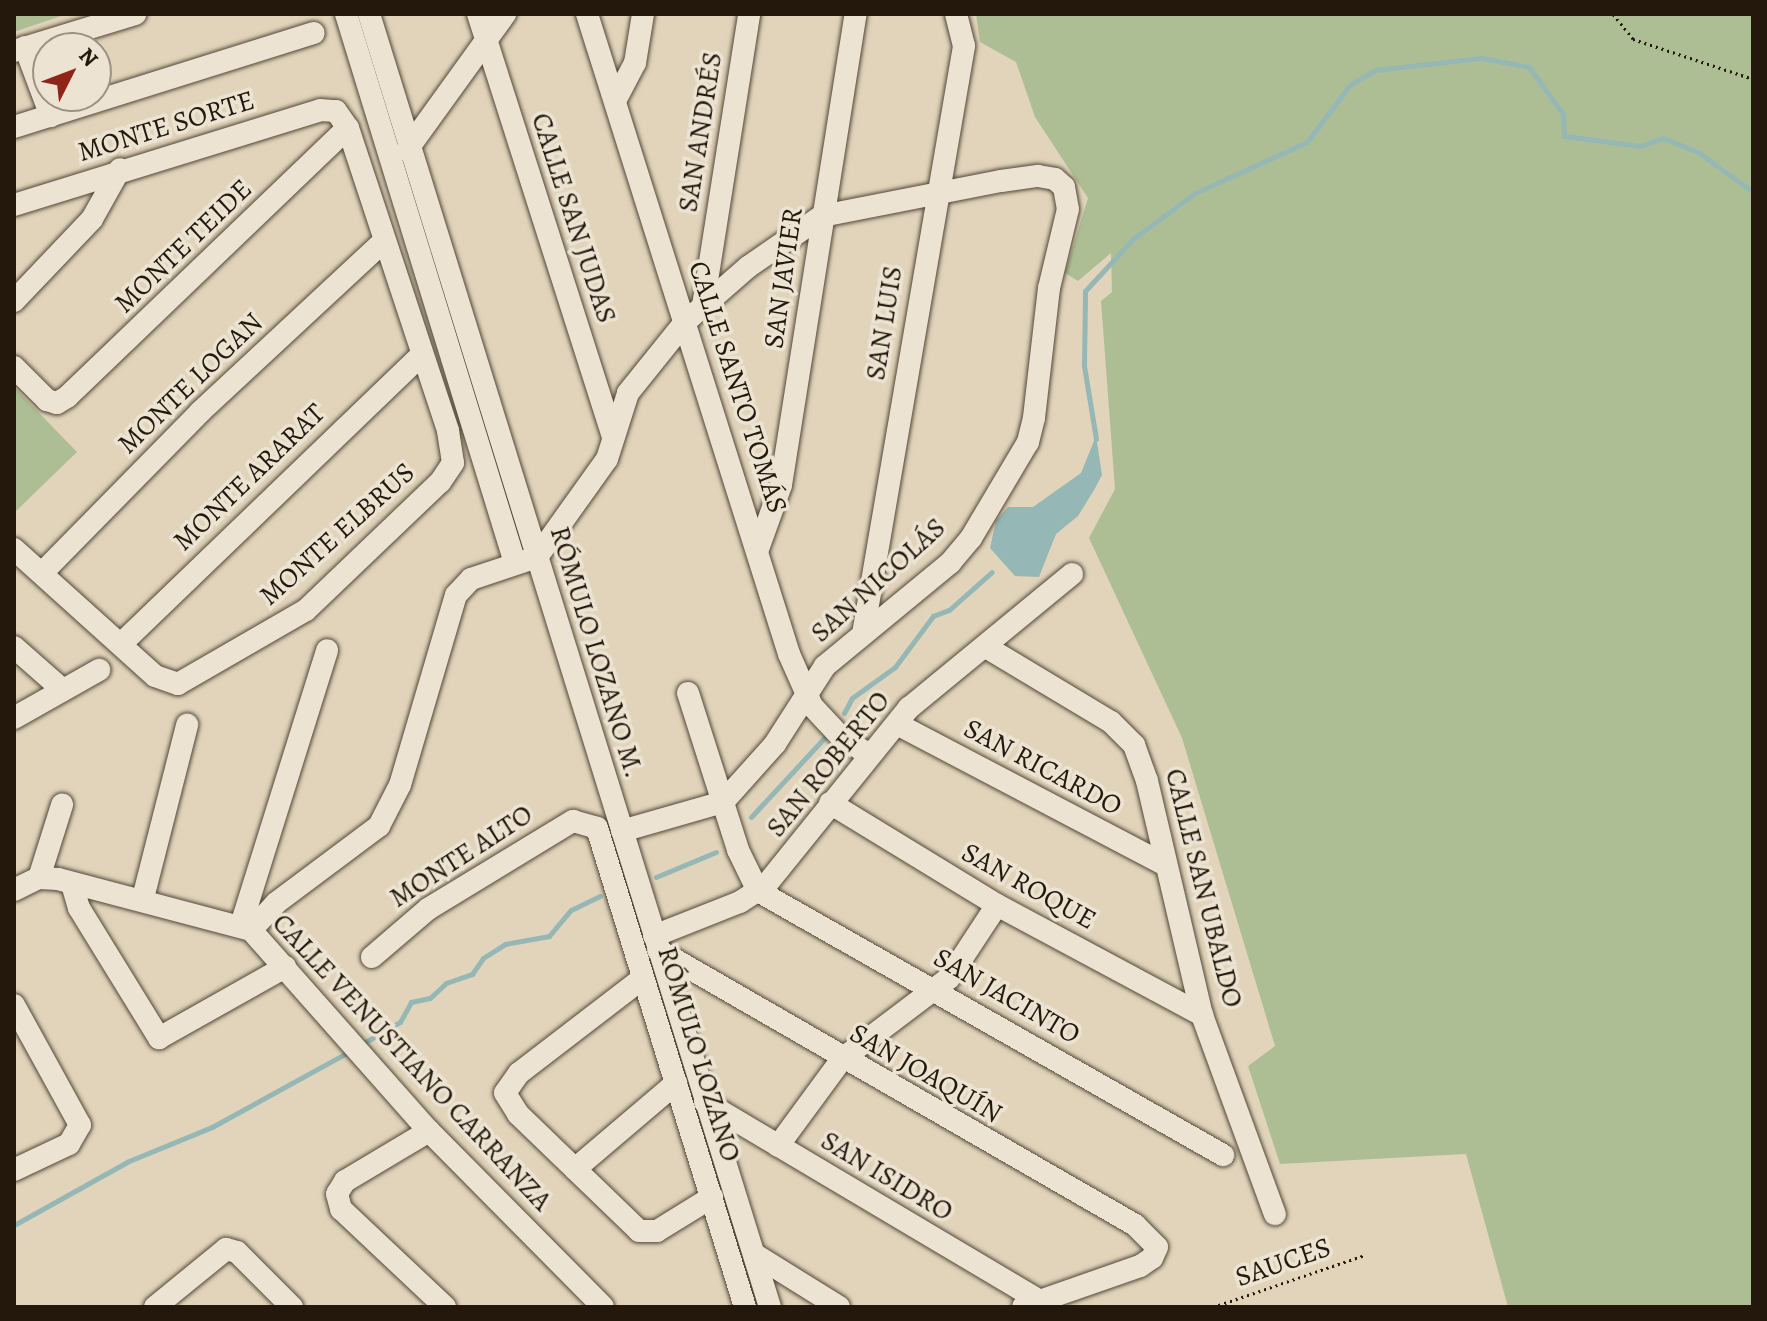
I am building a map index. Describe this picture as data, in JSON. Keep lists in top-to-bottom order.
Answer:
{
  "streets": {
    "street": [
      "MONTE SORTE",
      "SAN ANDRÉS",
      "CALLE SAN JUDAS",
      "MONTE TEIDE",
      "SAN JAVIER",
      "SAN LUIS",
      "MONTE LOGAN",
      "CALLE SANTO TOMÁS",
      "MONTE ARARAT",
      "MONTE ELBRUS",
      "SAN NICOLÁS",
      "RÓMULO LOZANO M.",
      "SAN ROBERTO",
      "SAN RICARDO",
      "MONTE ALTO",
      "SAN ROQUE",
      "CALLE SAN UBALDO",
      "SAN JACINTO",
      "RÓMULO LOZANO",
      "CALLE VENUSTIANO CARRANZA",
      "SAN JOAQUÍN",
      "SAN ISIDRO"
    ],
    "path": ["SAUCES"]
  },
  "crossings": [
    ["MONTE SORTE", "MONTE TEIDE"],
    ["SAN JAVIER", "CALLE SANTO TOMÁS"],
    ["SAN LUIS", "SAN NICOLÁS"],
    ["CALLE SANTO TOMÁS", "SAN NICOLÁS"],
    ["CALLE SANTO TOMÁS", "SAN ROBERTO"],
    ["MONTE ARARAT", "MONTE ELBRUS"],
    ["SAN NICOLÁS", "RÓMULO LOZANO M."],
    ["RÓMULO LOZANO M.", "SAN ROBERTO"],
    ["RÓMULO LOZANO M.", "SAN JOAQUÍN"],
    ["RÓMULO LOZANO M.", "SAN ISIDRO"],
    ["SAN ROBERTO", "SAN RICARDO"],
    ["SAN ROBERTO", "SAN ROQUE"],
    ["SAN ROBERTO", "CALLE SAN UBALDO"],
    ["SAN ROBERTO", "SAN JACINTO"],
    ["SAN ROBERTO", "SAN JOAQUÍN"],
    ["SAN RICARDO", "CALLE SAN UBALDO"],
    ["MONTE ALTO", "RÓMULO LOZANO"],
    ["SAN ROQUE", "CALLE SAN UBALDO"],
    ["SAN JOAQUÍN", "SAN ISIDRO"]
  ],
  "north": "top right"
}
